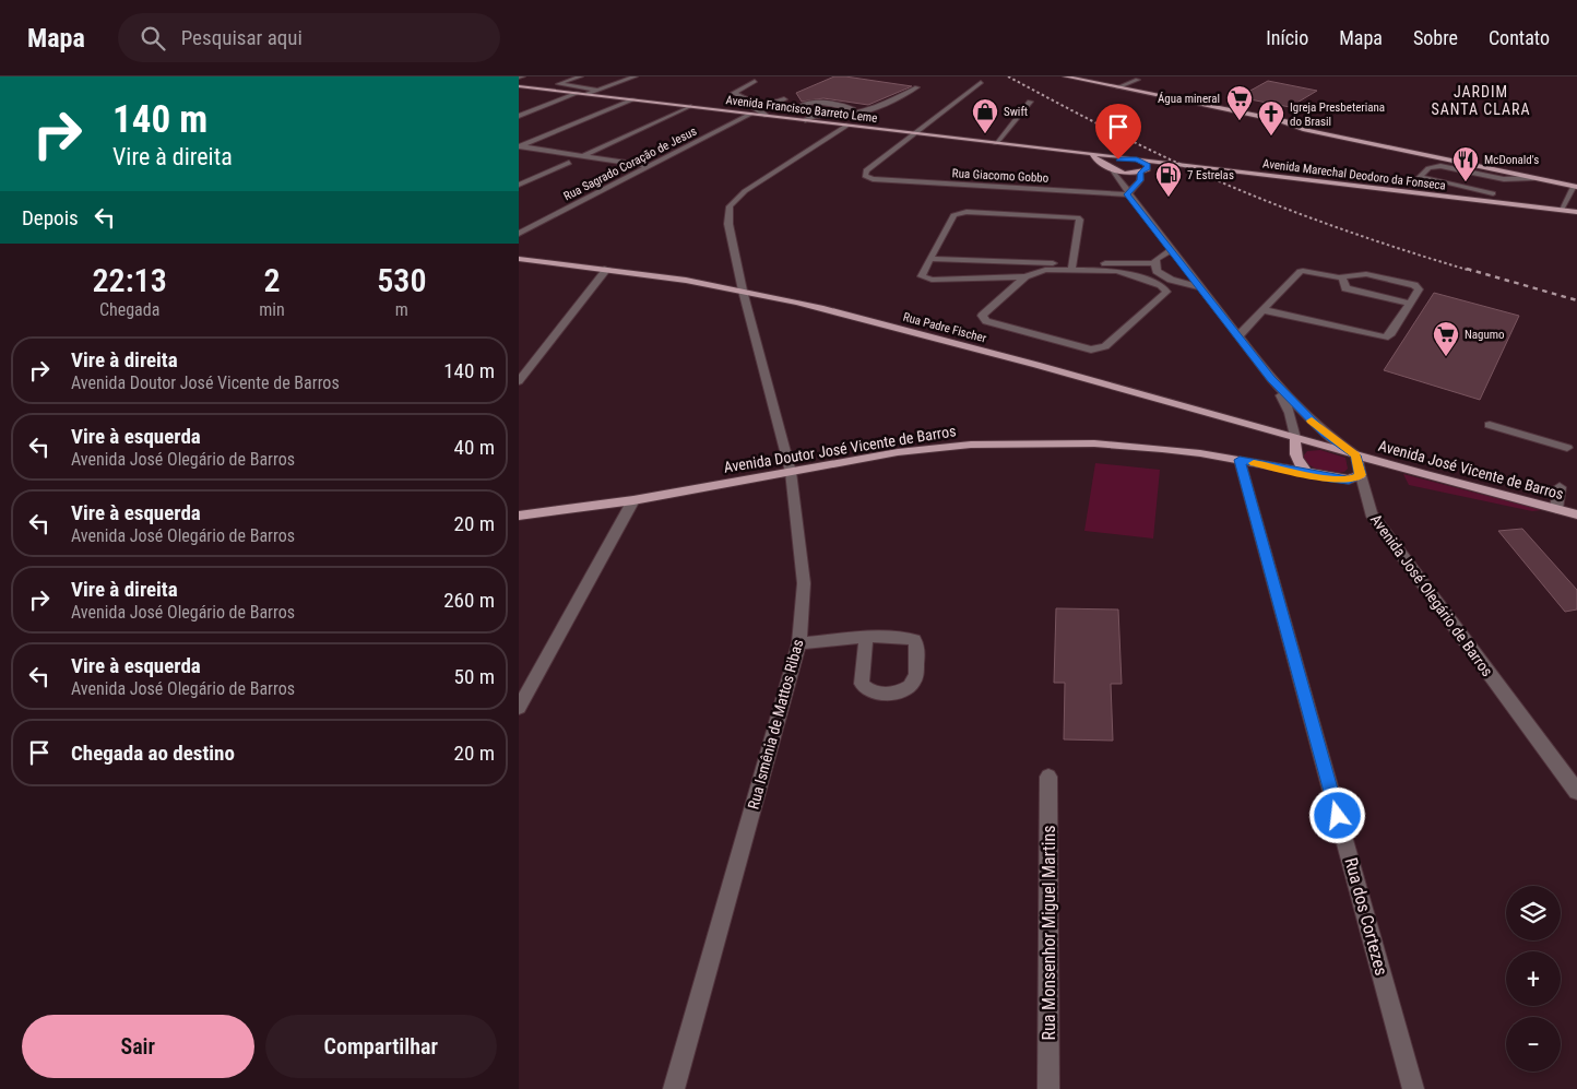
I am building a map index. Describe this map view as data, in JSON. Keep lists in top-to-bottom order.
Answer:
{
  "streets": {
    "main road": [
      "Avenida Francisco Barreto Leme",
      "Avenida Marechal Deodoro da Fonseca",
      "Rua Padre Fischer",
      "Avenida Doutor José Vicente de Barros",
      "Avenida José Vicente de Barros",
      "Avenida José Olegário de Barros"
    ],
    "street": [
      "Rua Sagrado Coração de Jesus",
      "Rua Giacomo Gobbo",
      "Rua Ismênia de Mattos Ribas",
      "Rua dos Cortezes",
      "Rua Monsenhor Miguel Martins"
    ]
  },
  "crossings": [
    ["Avenida Francisco Barreto Leme", "Rua Sagrado Coração de Jesus"],
    ["Avenida Francisco Barreto Leme", "Avenida Marechal Deodoro da Fonseca"],
    ["Avenida Francisco Barreto Leme", "Rua Giacomo Gobbo"],
    ["Avenida Francisco Barreto Leme", "Rua Ismênia de Mattos Ribas"],
    ["Rua Padre Fischer", "Avenida José Vicente de Barros"],
    ["Rua Padre Fischer", "Avenida José Olegário de Barros"],
    ["Rua Padre Fischer", "Rua Ismênia de Mattos Ribas"],
    ["Avenida Doutor José Vicente de Barros", "Avenida José Olegário de Barros"],
    ["Avenida Doutor José Vicente de Barros", "Rua Ismênia de Mattos Ribas"],
    ["Avenida Doutor José Vicente de Barros", "Rua dos Cortezes"],
    ["Avenida José Vicente de Barros", "Avenida José Olegário de Barros"]
  ],
  "districts": ["JARDIM SANTA CLARA"],
  "places": {
    "supermarket": ["Água mineral", "Nagumo"],
    "shop": ["Swift"],
    "church": ["Igreja Presbeteriana do Brasil"],
    "restaurant": ["McDonald's"],
    "fuel station": ["7 Estrelas"]
  },
  "page": {
    "header": "Mapa",
    "search": "Pesquisar aqui",
    "nav": [
      "Início",
      "Mapa",
      "Sobre",
      "Contato"
    ],
    "turn": ["140 m", "Vire à direita"],
    "then": "Depois",
    "eta": [
      "22:13",
      "Chegada",
      "2",
      "min",
      "530",
      "m"
    ],
    "list": [
      {
        "name": "Vire à direita",
        "note": "Avenida Doutor José Vicente de Barros",
        "value": "140 m"
      },
      {
        "name": "Vire à esquerda",
        "note": "Avenida José Olegário de Barros",
        "value": "40 m"
      },
      {
        "name": "Vire à esquerda",
        "note": "Avenida José Olegário de Barros",
        "value": "20 m"
      },
      {
        "name": "Vire à direita",
        "note": "Avenida José Olegário de Barros",
        "value": "260 m"
      },
      {
        "name": "Vire à esquerda",
        "note": "Avenida José Olegário de Barros",
        "value": "50 m"
      },
      {
        "name": "Chegada ao destino",
        "value": "20 m"
      }
    ],
    "map_buttons": ["+", "−"],
    "buttons": ["Sair", "Compartilhar"]
  }
}
